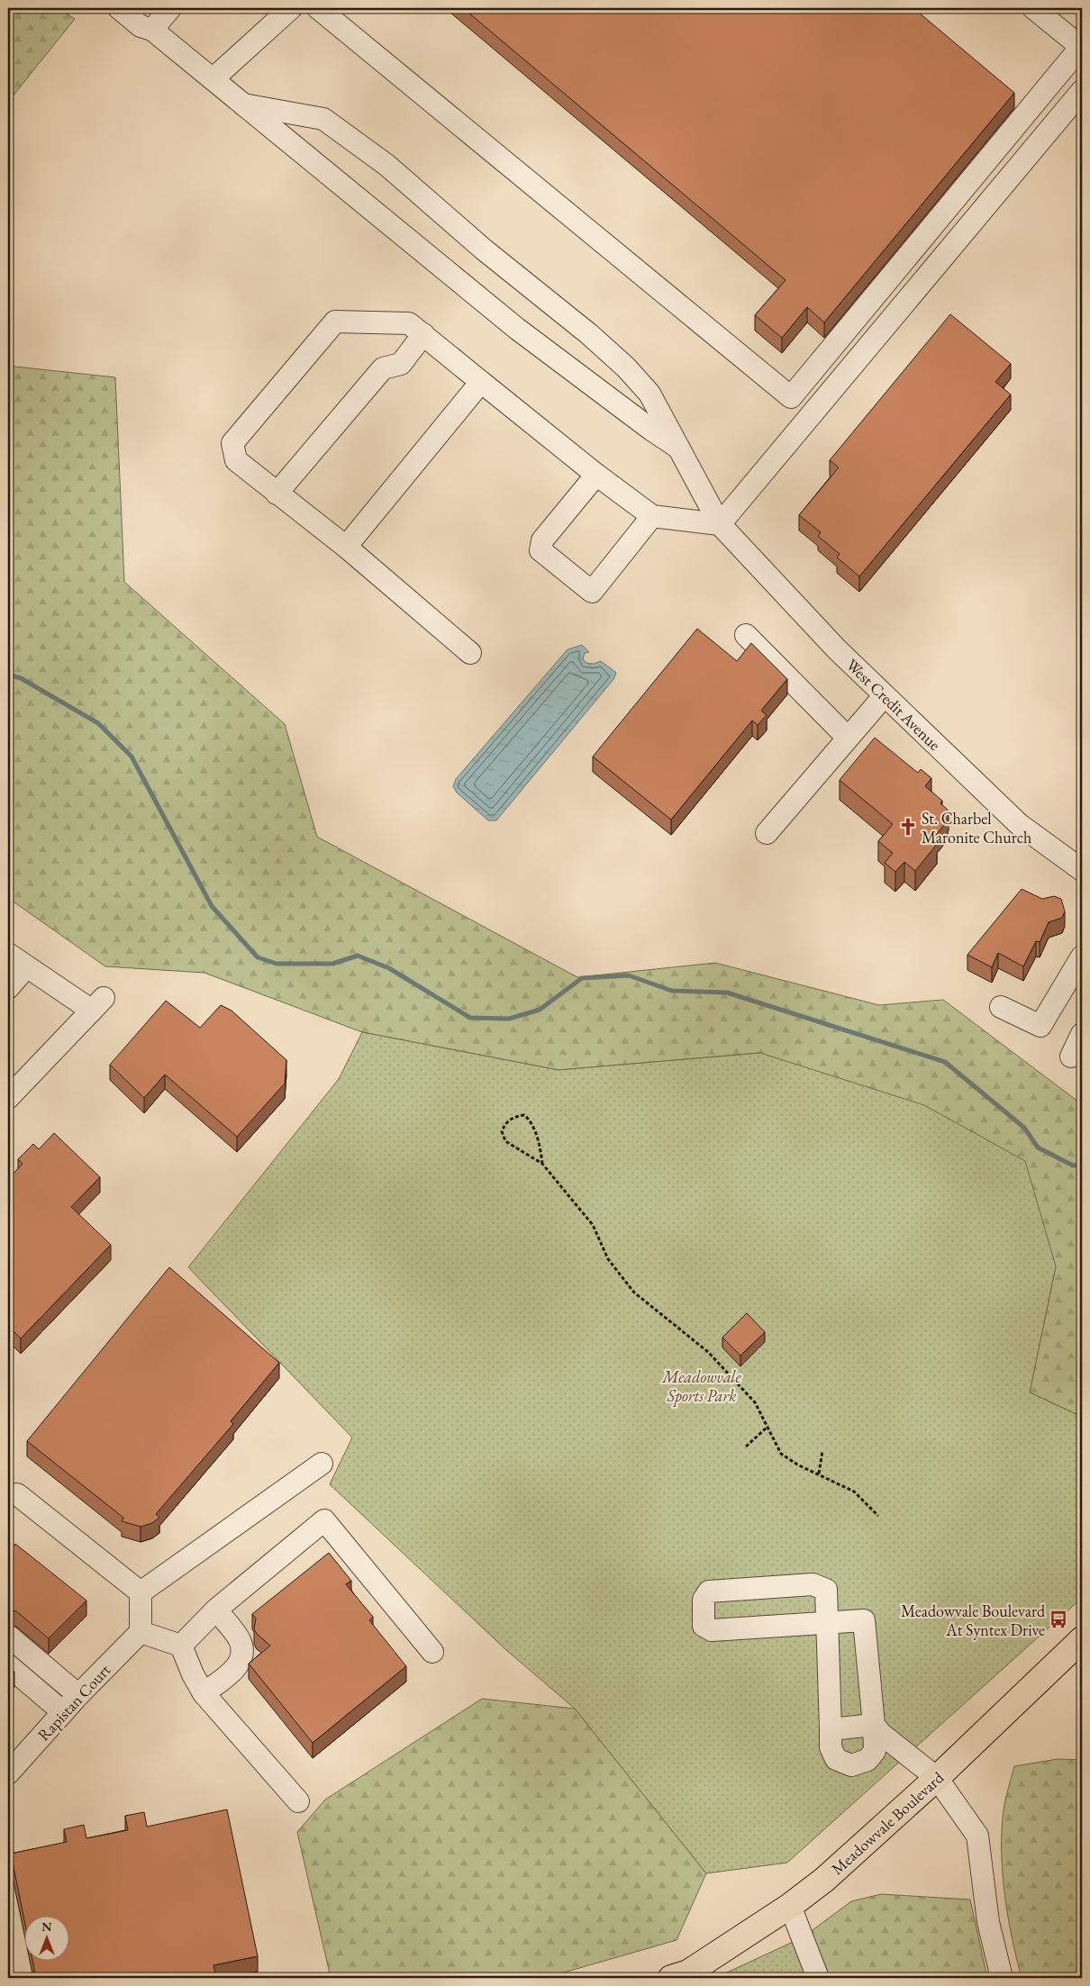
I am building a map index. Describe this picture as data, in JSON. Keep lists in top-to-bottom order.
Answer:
{
  "streets": {
    "main road": ["Meadowvale Boulevard"],
    "street": ["West Credit Avenue", "Rapistan Court"]
  },
  "parks": ["Meadowvale Sports Park"],
  "places": {
    "church": ["St. Charbel Maronite Church"],
    "bus stop": ["Meadowvale Boulevard At Syntex Drive"]
  },
  "north": "top"
}
